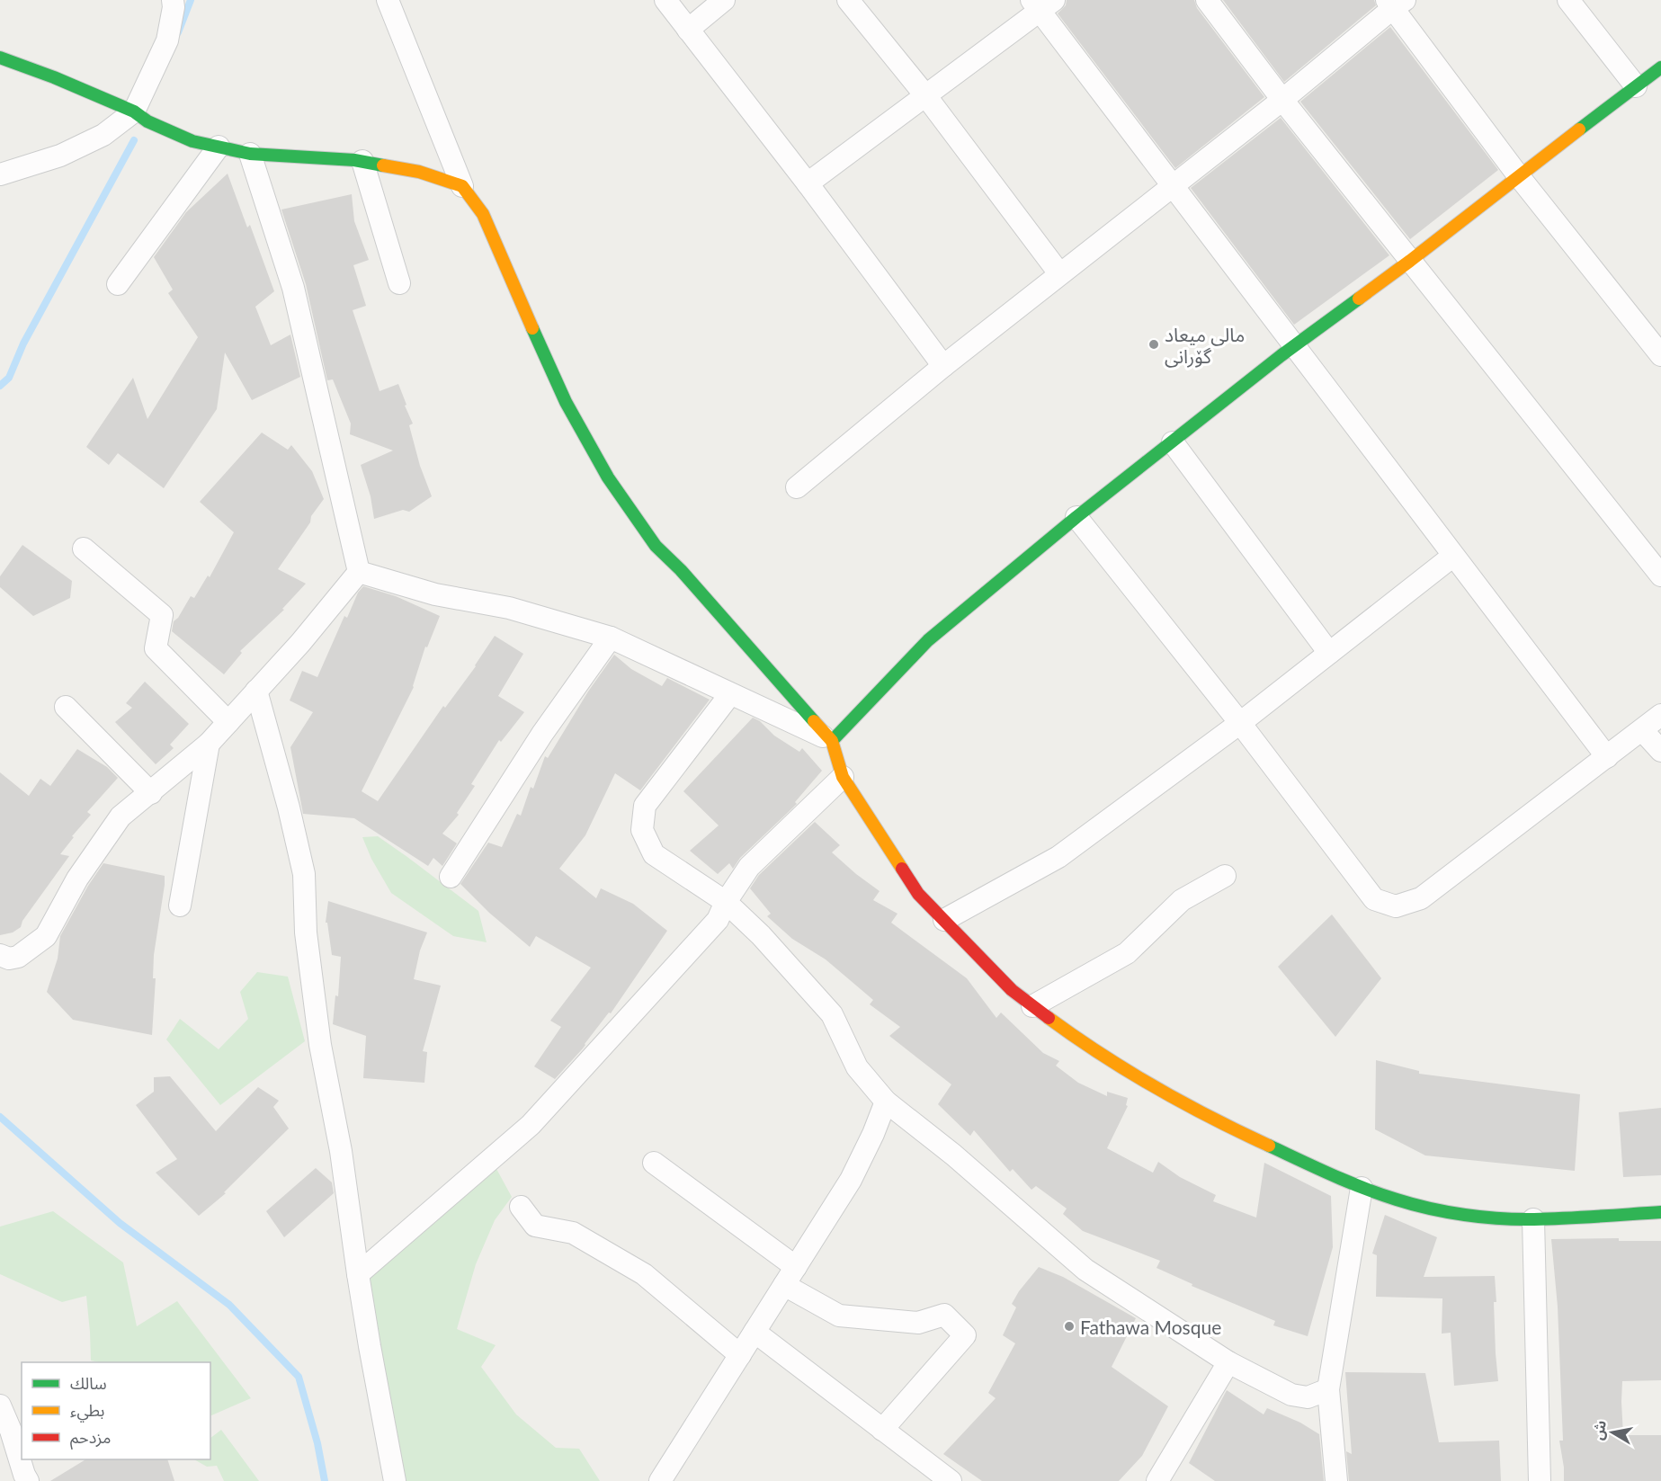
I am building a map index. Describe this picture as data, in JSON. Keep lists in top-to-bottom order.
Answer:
{
  "places": ["مالی میعاد گۆرانی", "Fathawa Mosque"],
  "legend": ["سالك", "بطيء", "مزدحم"],
  "north": "left"
}
